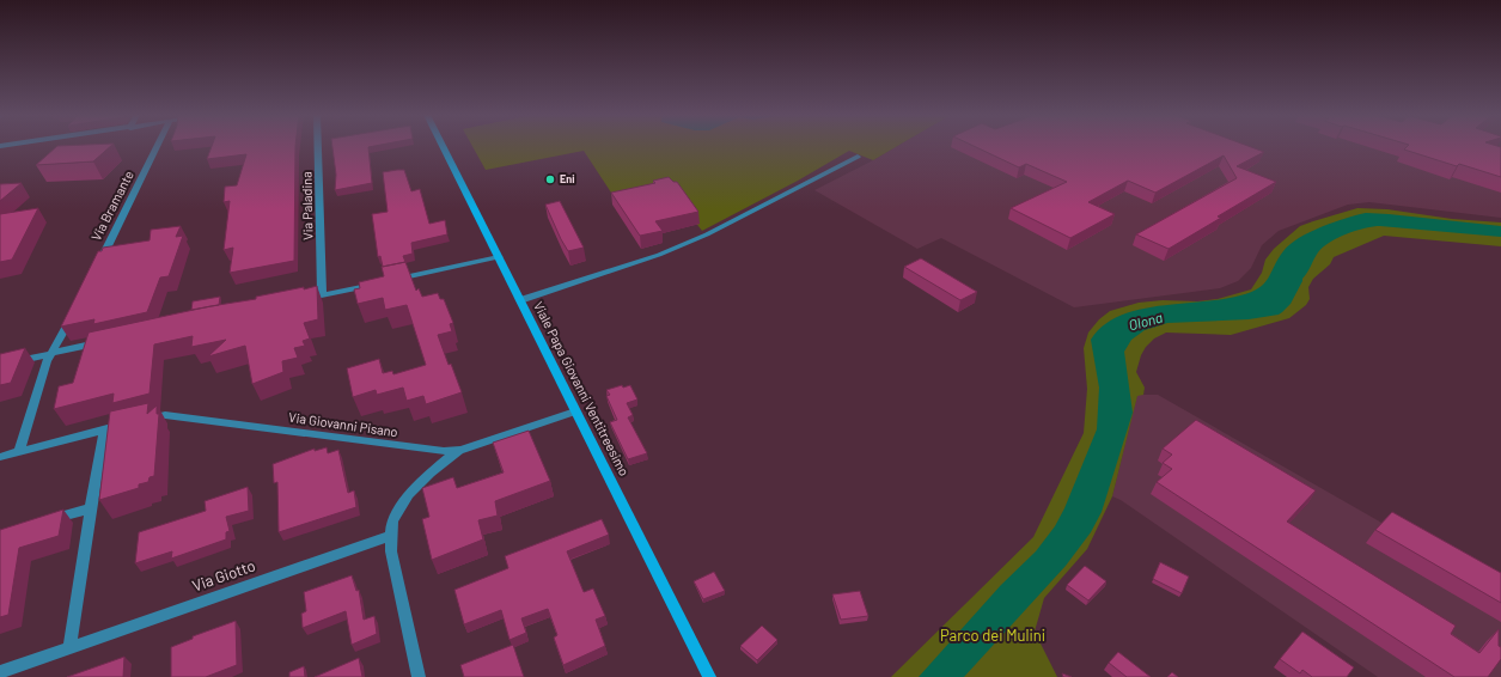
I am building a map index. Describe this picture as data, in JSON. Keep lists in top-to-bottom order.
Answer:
{
  "streets": {
    "street": [
      "Via Bramante",
      "Via Paladina",
      "Viale Papa Giovanni Ventitreesimo",
      "Via Giovanni Pisano",
      "Via Giotto"
    ]
  },
  "crossings": [
    ["Viale Papa Giovanni Ventitreesimo", "Via Giovanni Pisano"]
  ],
  "water": ["Olona"],
  "parks": ["Parco dei Mulini"],
  "places": ["Eni"]
}
